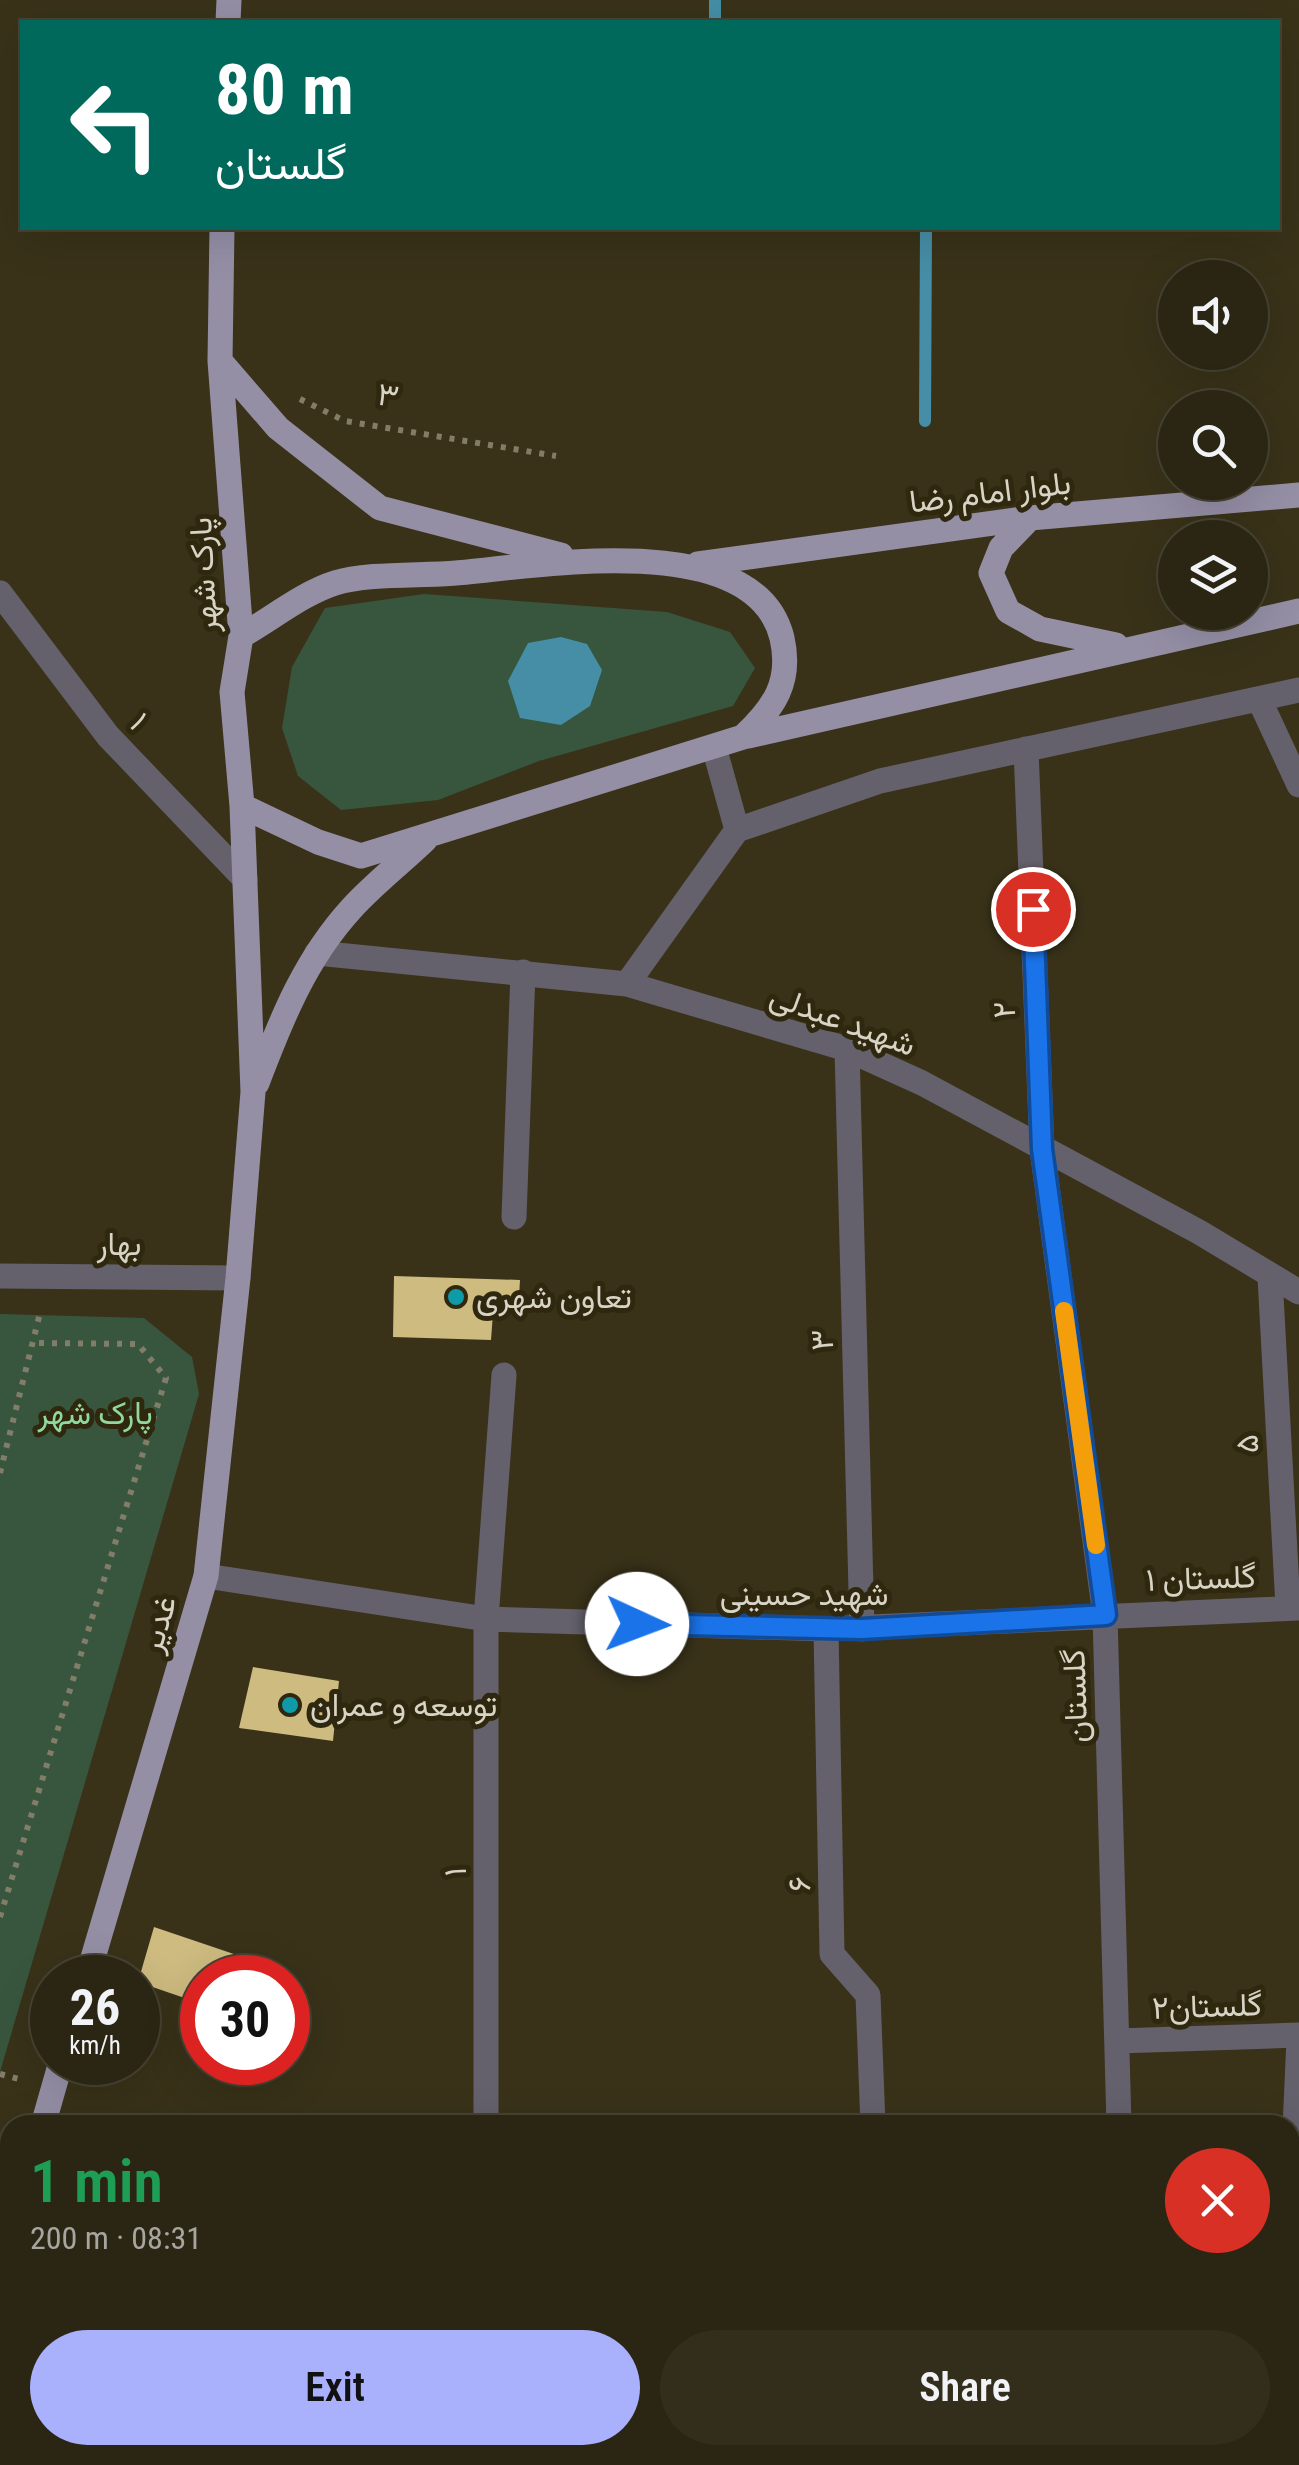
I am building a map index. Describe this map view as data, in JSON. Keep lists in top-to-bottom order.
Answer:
{
  "streets": {
    "main road": ["بلوار امام رضا", "پارک شهر", "غدیر"],
    "street": [
      "۳",
      "۱",
      "۲",
      "شهید عبدلی",
      "بهار",
      "۵",
      "گلستان ۱",
      "شهید حسینی",
      "گلستان",
      "۶",
      "گلستان۲"
    ]
  },
  "crossings": [
    ["۳", "شهید عبدلی"],
    ["۳", "شهید حسینی"],
    ["پارک شهر", "۱"],
    ["پارک شهر", "بهار"],
    ["پارک شهر", "غدیر"],
    ["۱", "شهید حسینی"],
    ["۲", "شهید عبدلی"],
    ["۲", "گلستان"],
    ["شهید عبدلی", "۵"],
    ["شهید عبدلی", "گلستان"],
    ["بهار", "غدیر"],
    ["۵", "گلستان ۱"],
    ["گلستان ۱", "شهید حسینی"],
    ["گلستان ۱", "گلستان"],
    ["شهید حسینی", "غدیر"],
    ["شهید حسینی", "گلستان"],
    ["شهید حسینی", "۶"],
    ["گلستان", "گلستان۲"]
  ],
  "parks": ["پارک شهر"],
  "places": ["تعاون شهری", "توسعه و عمران"],
  "page": {
    "turn": ["80 m", "گلستان"],
    "speed": "26 km/h",
    "limit": "30",
    "heading": ["1 min", "200 m · 08:31"],
    "buttons": ["Exit", "Share"]
  }
}
